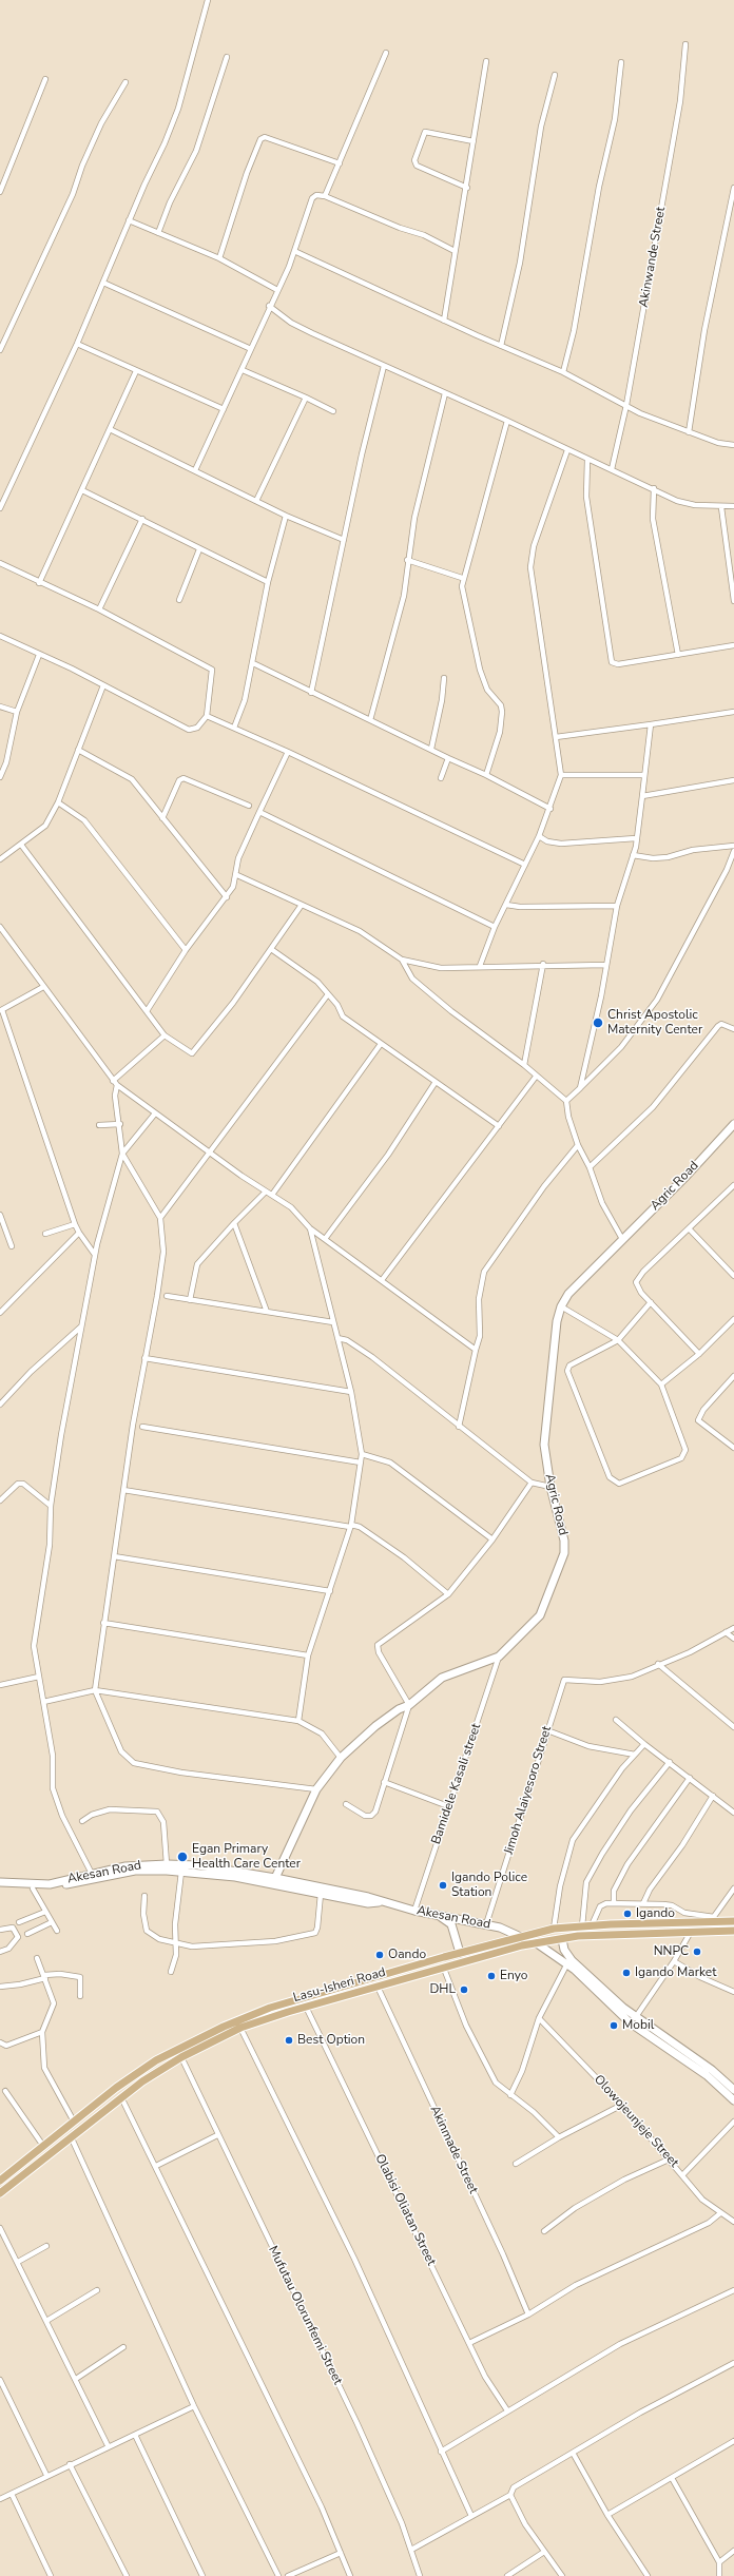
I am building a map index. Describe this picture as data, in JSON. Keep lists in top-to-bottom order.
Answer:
{
  "streets": {
    "main road": ["Lasu-Isheri Road"],
    "street": [
      "Akinwande Street",
      "Agric Road",
      "Bamidele Kasali street",
      "Jimoh Alaiyesoro Street",
      "Akesan Road",
      "Olowojeunjeje Street",
      "Akinmade Street",
      "Olabisi Oliatan Street",
      "Mufutau Olorunfemi Street"
    ]
  },
  "crossings": [
    ["Agric Road", "Bamidele Kasali street"],
    ["Agric Road", "Akesan Road"],
    ["Bamidele Kasali street", "Akesan Road"],
    ["Jimoh Alaiyesoro Street", "Akesan Road"],
    ["Akesan Road", "Lasu-Isheri Road"],
    ["Lasu-Isheri Road", "Akinmade Street"],
    ["Lasu-Isheri Road", "Olabisi Oliatan Street"],
    ["Lasu-Isheri Road", "Mufutau Olorunfemi Street"]
  ],
  "places": [
    "Christ Apostolic Maternity Center",
    "Egan Primary Health Care Center",
    "Igando Police Station",
    "Igando",
    "NNPC",
    "Oando",
    "Igando Market",
    "Enyo",
    "DHL",
    "Mobil",
    "Best Option"
  ]
}
